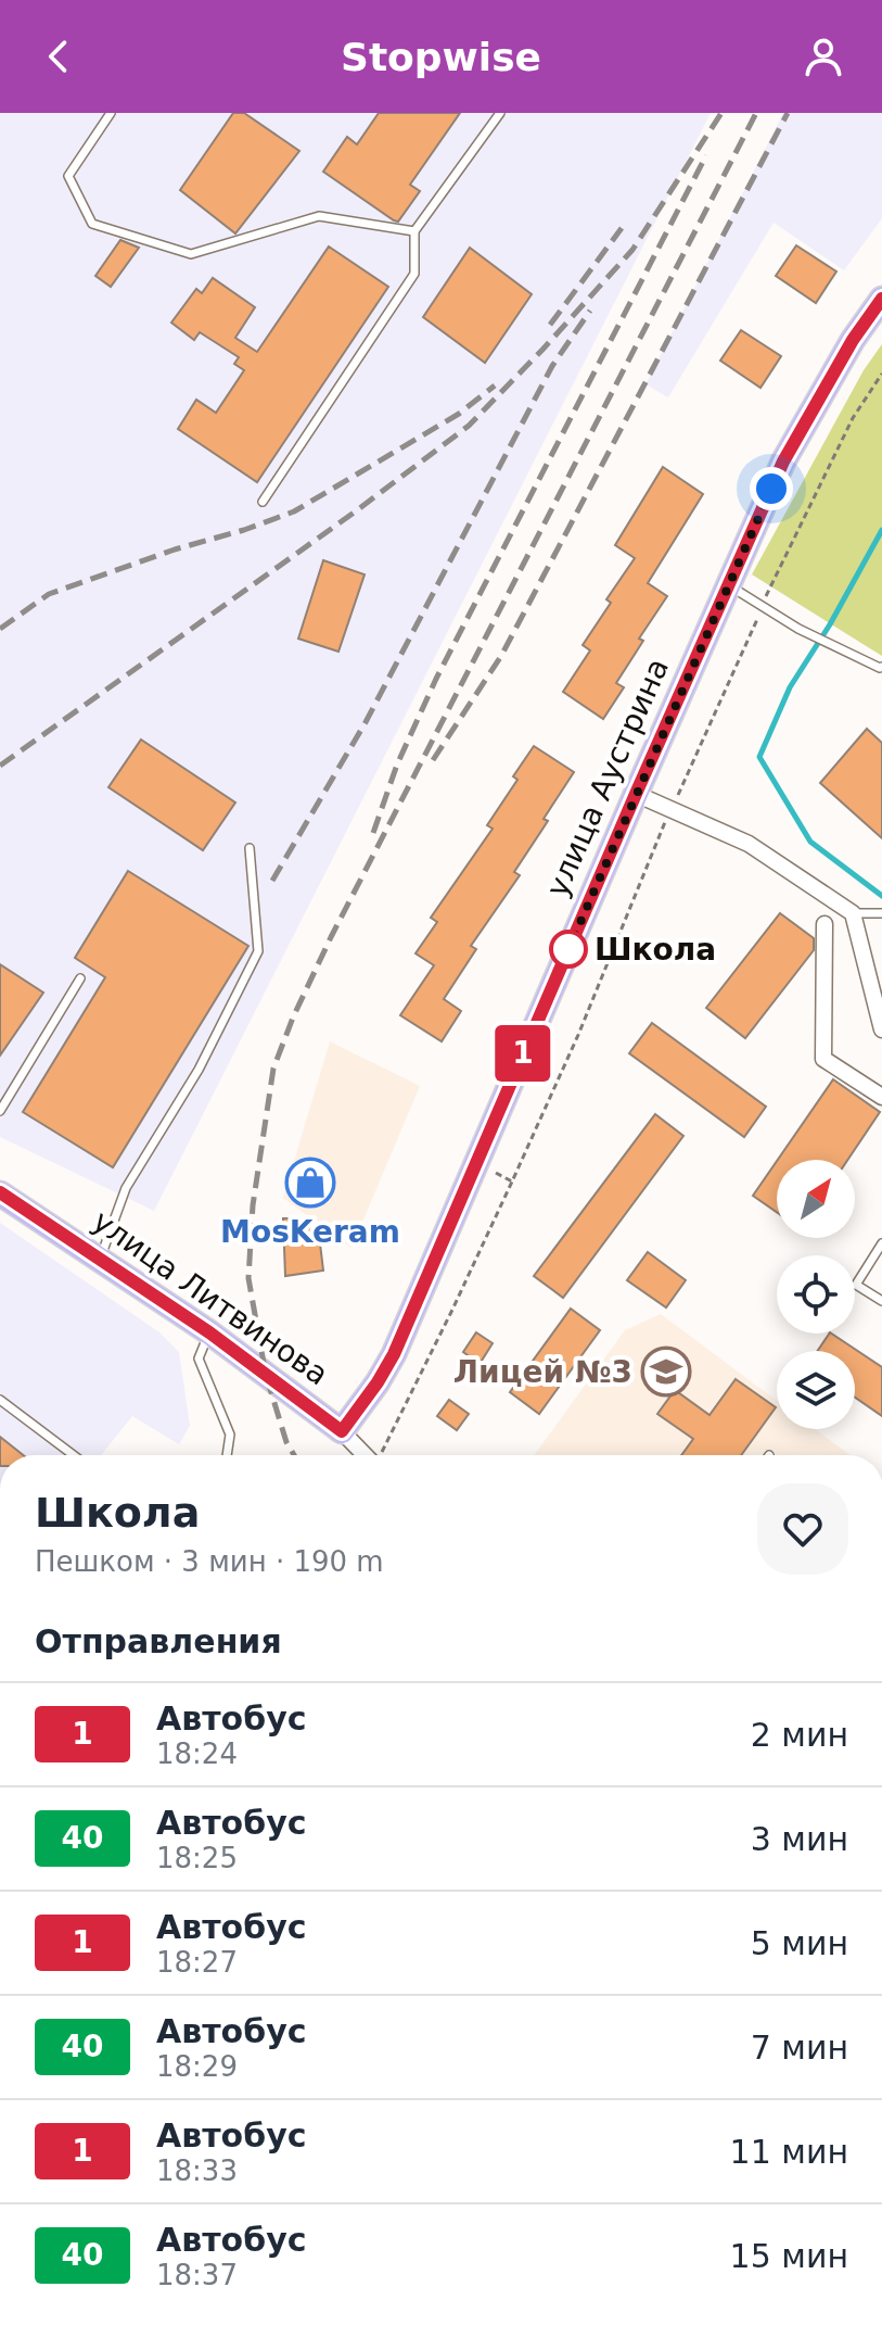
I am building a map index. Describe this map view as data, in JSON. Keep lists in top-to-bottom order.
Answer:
{
  "streets": {
    "main road": ["улица Аустрина", "улица Литвинова"]
  },
  "crossings": [
    ["улица Аустрина", "улица Литвинова"]
  ],
  "places": {
    "other": ["Школа"],
    "shop": ["MosKeram"],
    "school or university": ["Лицей №3"]
  },
  "lines": ["bus line 1"],
  "north": "top right",
  "page": {
    "header": "Stopwise",
    "on_map": "1",
    "heading": [
      ["Школа", "Пешком · 3 мин · 190 m"],
      "Отправления"
    ],
    "list": [
      {
        "mark": "1",
        "name": "Автобус",
        "note": "18:24",
        "value": "2 мин"
      },
      {
        "mark": "40",
        "name": "Автобус",
        "note": "18:25",
        "value": "3 мин"
      },
      {
        "mark": "1",
        "name": "Автобус",
        "note": "18:27",
        "value": "5 мин"
      },
      {
        "mark": "40",
        "name": "Автобус",
        "note": "18:29",
        "value": "7 мин"
      },
      {
        "mark": "1",
        "name": "Автобус",
        "note": "18:33",
        "value": "11 мин"
      },
      {
        "mark": "40",
        "name": "Автобус",
        "note": "18:37",
        "value": "15 мин"
      }
    ]
  }
}
